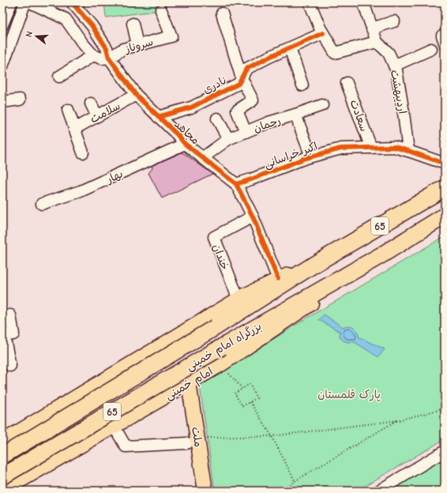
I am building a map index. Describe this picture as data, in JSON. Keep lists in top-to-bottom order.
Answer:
{
  "streets": {
    "highway": ["65", "بزرگراه امام خمینی"],
    "main road": ["امام خمینی", "ملت"],
    "street": [
      "سروناز",
      "نادری",
      "اردیبهشت",
      "سلامت",
      "سعادت",
      "رحمان",
      "مجاهد",
      "اکبر خراسانی",
      "بهار",
      "خندان"
    ]
  },
  "crossings": [
    ["سروناز", "مجاهد"],
    ["نادری", "رحمان"],
    ["نادری", "مجاهد"],
    ["اردیبهشت", "اکبر خراسانی"],
    ["سلامت", "مجاهد"],
    ["سعادت", "اکبر خراسانی"],
    ["رحمان", "مجاهد"],
    ["رحمان", "اکبر خراسانی"],
    ["مجاهد", "اکبر خراسانی"],
    ["مجاهد", "بهار"],
    ["مجاهد", "خندان"],
    ["65", "بزرگراه امام خمینی"],
    ["بزرگراه امام خمینی", "امام خمینی"],
    ["امام خمینی", "ملت"]
  ],
  "parks": ["پارک قلمستان"],
  "north": "left"
}
